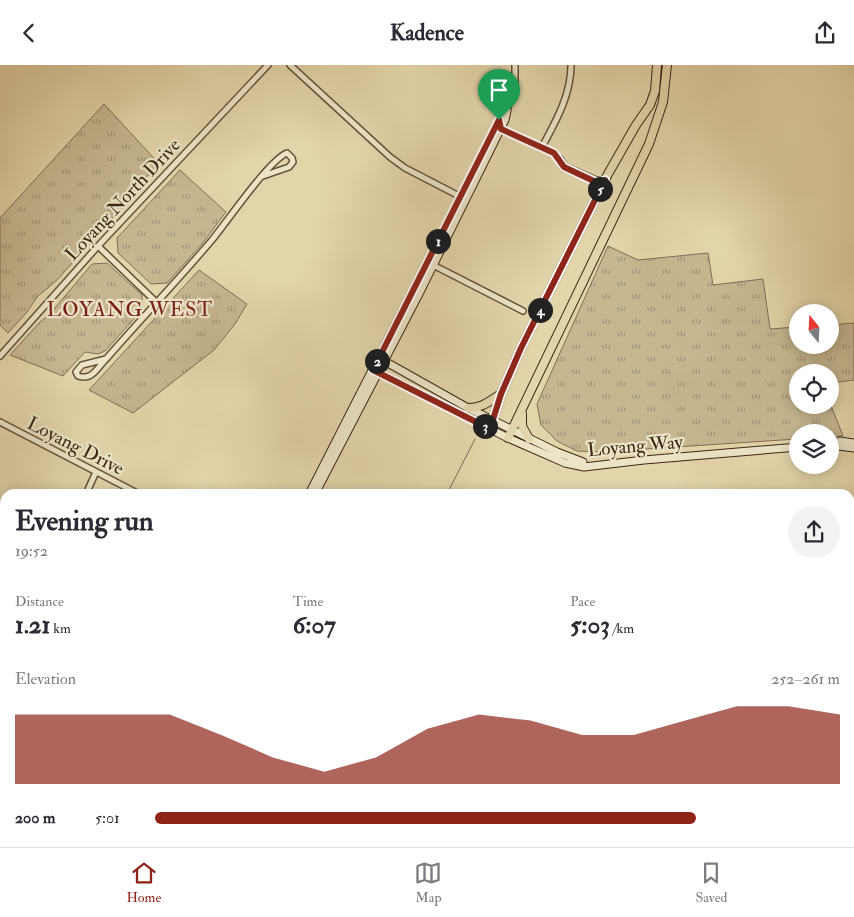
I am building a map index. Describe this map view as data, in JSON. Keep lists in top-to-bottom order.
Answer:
{
  "streets": {
    "street": ["Loyang North Drive", "Loyang Drive", "Loyang Way"]
  },
  "districts": ["LOYANG WEST"],
  "north": "top",
  "page": {
    "header": "Kadence",
    "pins": [
      "5",
      "1",
      "4",
      "2",
      "3"
    ],
    "heading": ["Evening run", "19:52"],
    "stats": [
      ["Distance", "1.21 km"],
      ["Time", "6:07"],
      ["Pace", "5:03 /km"]
    ],
    "chart": ["Elevation", "252–261 m"],
    "list": [
      {
        "name": "200 m",
        "note": "5:01"
      }
    ],
    "tabs": ["Home", "Map", "Saved"]
  }
}
